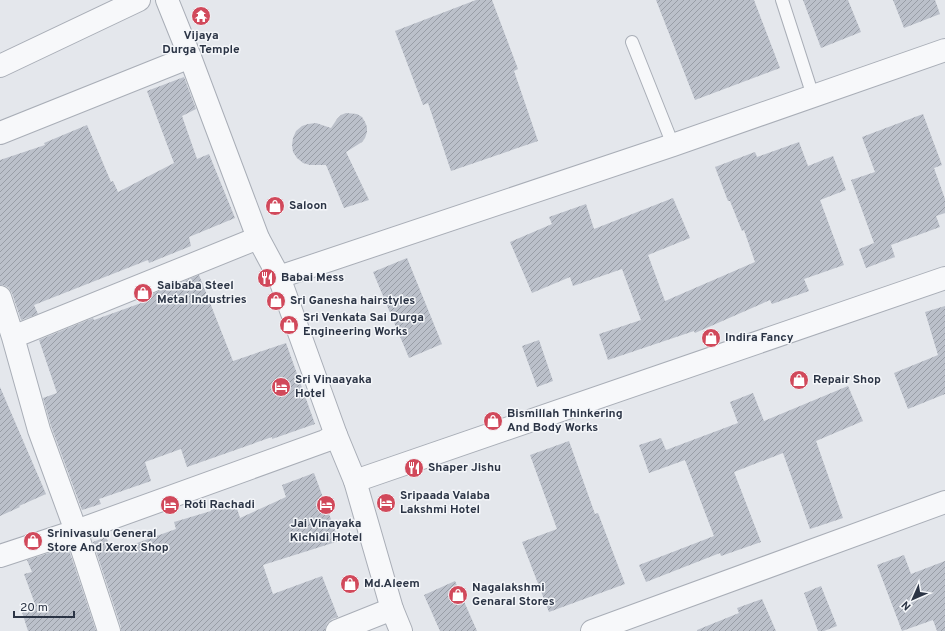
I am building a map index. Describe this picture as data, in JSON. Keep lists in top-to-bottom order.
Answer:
{
  "places": {
    "temple": ["Vijaya Durga Temple"],
    "shop": [
      "Saloon",
      "Saibaba Steel Metal Industries",
      "Sri Ganesha hairstyles",
      "Sri Venkata Sai Durga Engineering Works",
      "Indira Fancy",
      "Repair Shop",
      "Bismillah Thinkering And Body Works",
      "Srinivasulu General Store And Xerox Shop",
      "Md.Aleem",
      "Nagalakshmi Genaral Stores"
    ],
    "restaurant": ["Babai Mess", "Shaper Jishu"],
    "hotel": [
      "Sri Vinaayaka Hotel",
      "Sripaada Valaba Lakshmi Hotel",
      "Roti Rachadi",
      "Jai Vinayaka Kichidi Hotel"
    ]
  },
  "scale_bar": "20 m",
  "north": "bottom left"
}
